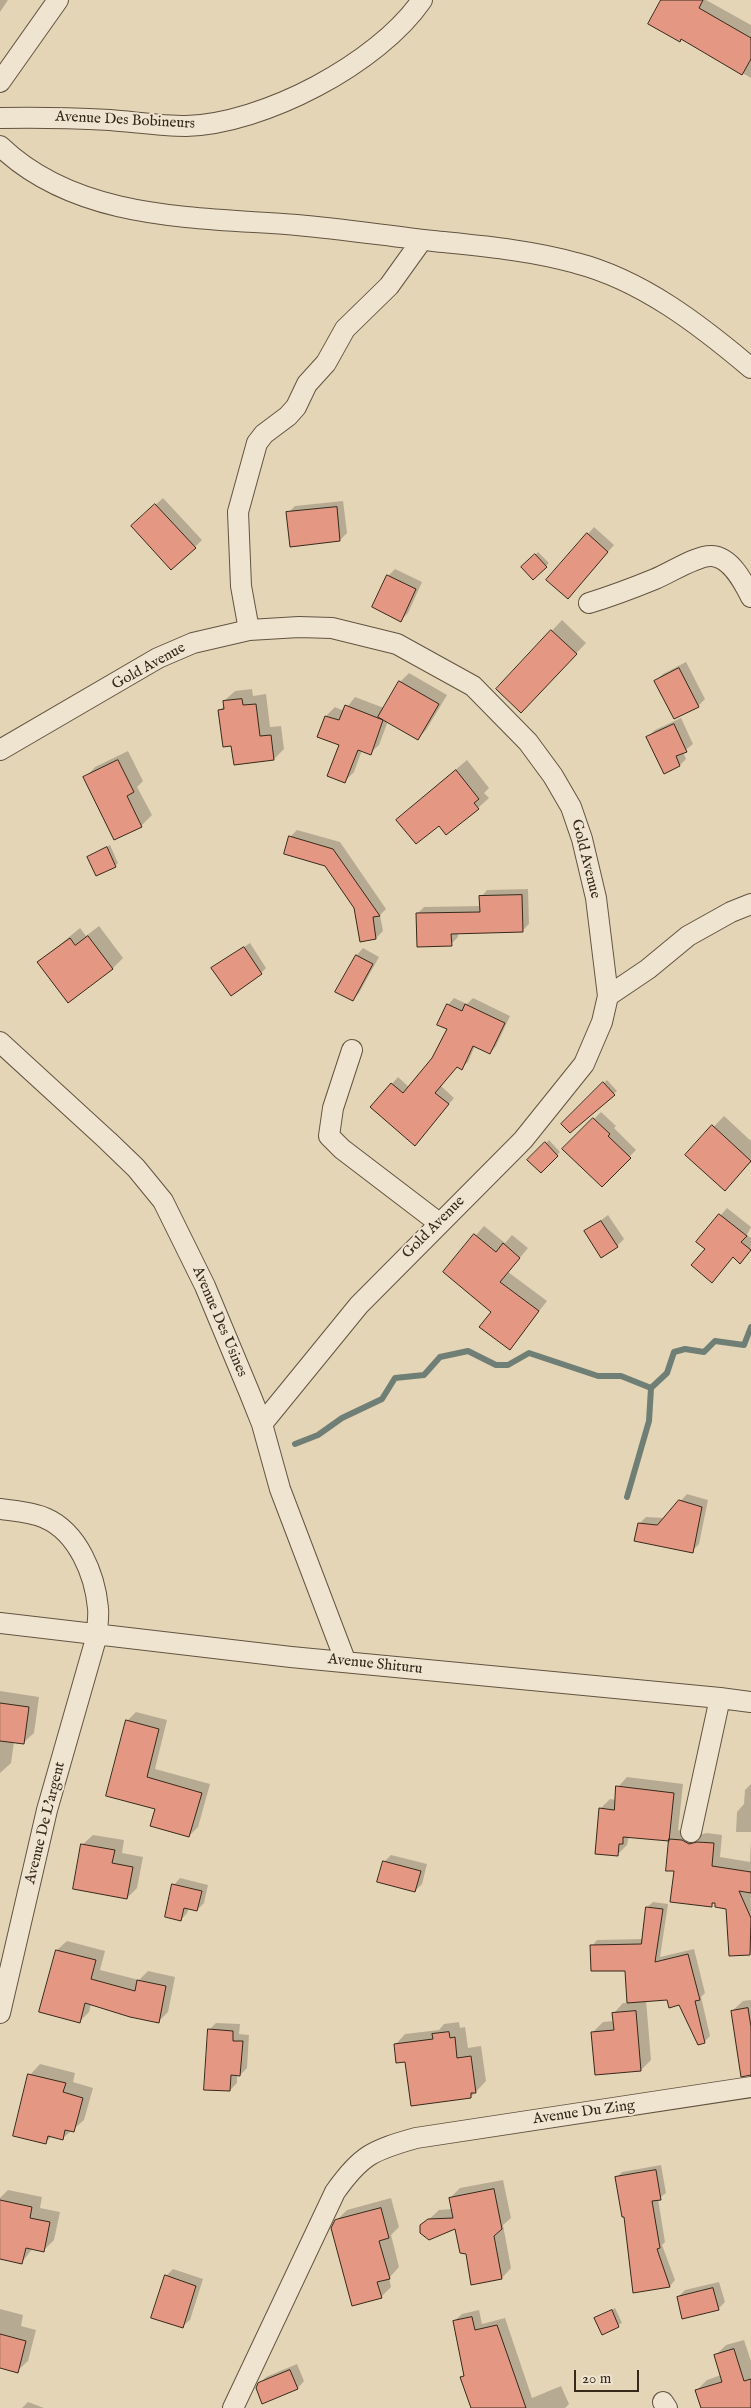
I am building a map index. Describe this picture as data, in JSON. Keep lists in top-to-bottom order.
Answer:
{
  "streets": {
    "street": [
      "Avenue Des Bobineurs",
      "Gold Avenue",
      "Avenue Des Usines",
      "Avenue Shituru",
      "Avenue De L'argent",
      "Avenue Du Zing"
    ]
  },
  "crossings": [
    ["Gold Avenue", "Avenue Des Usines"],
    ["Avenue Des Usines", "Avenue Shituru"],
    ["Avenue Shituru", "Avenue De L'argent"]
  ],
  "scale_bar": "20 m"
}
